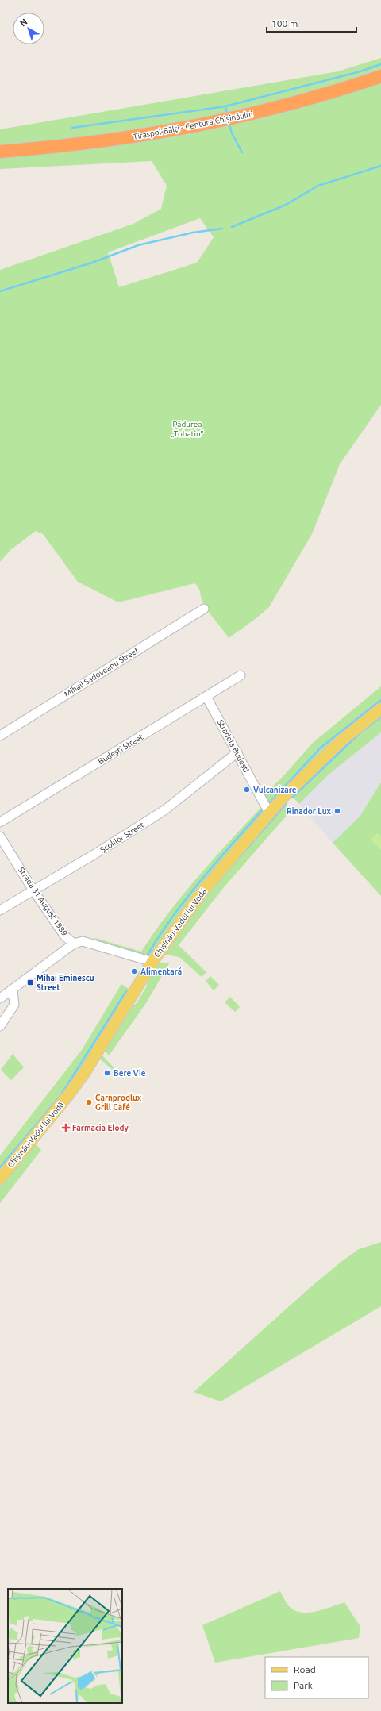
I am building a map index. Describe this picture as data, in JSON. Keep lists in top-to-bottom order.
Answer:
{
  "streets": {
    "highway": ["Tiraspol-Bălţi - Centura Chișinăului"],
    "main road": ["Chișinău-Vadul lui Vodă"],
    "street": [
      "Mihail Sadoveanu Street",
      "Stradela Budești",
      "Budești Street",
      "Școlilor Street",
      "Strada 31 August 1989"
    ]
  },
  "crossings": [
    ["Stradela Budești", "Budești Street"],
    ["Stradela Budești", "Școlilor Street"],
    ["Stradela Budești", "Chișinău-Vadul lui Vodă"],
    ["Școlilor Street", "Strada 31 August 1989"]
  ],
  "parks": ["Pădurea „Tohatin”"],
  "places": {
    "other": [
      "Vulcanizare",
      "Rinador Lux",
      "Alimentară",
      "Bere Vie",
      "Carnprodlux Grill Café"
    ],
    "transit": ["Mihai Eminescu Street"],
    "health": ["Farmacia Elody"]
  },
  "legend": ["Road", "Park"],
  "scale_bar": "100 m",
  "north": "top left"
}
